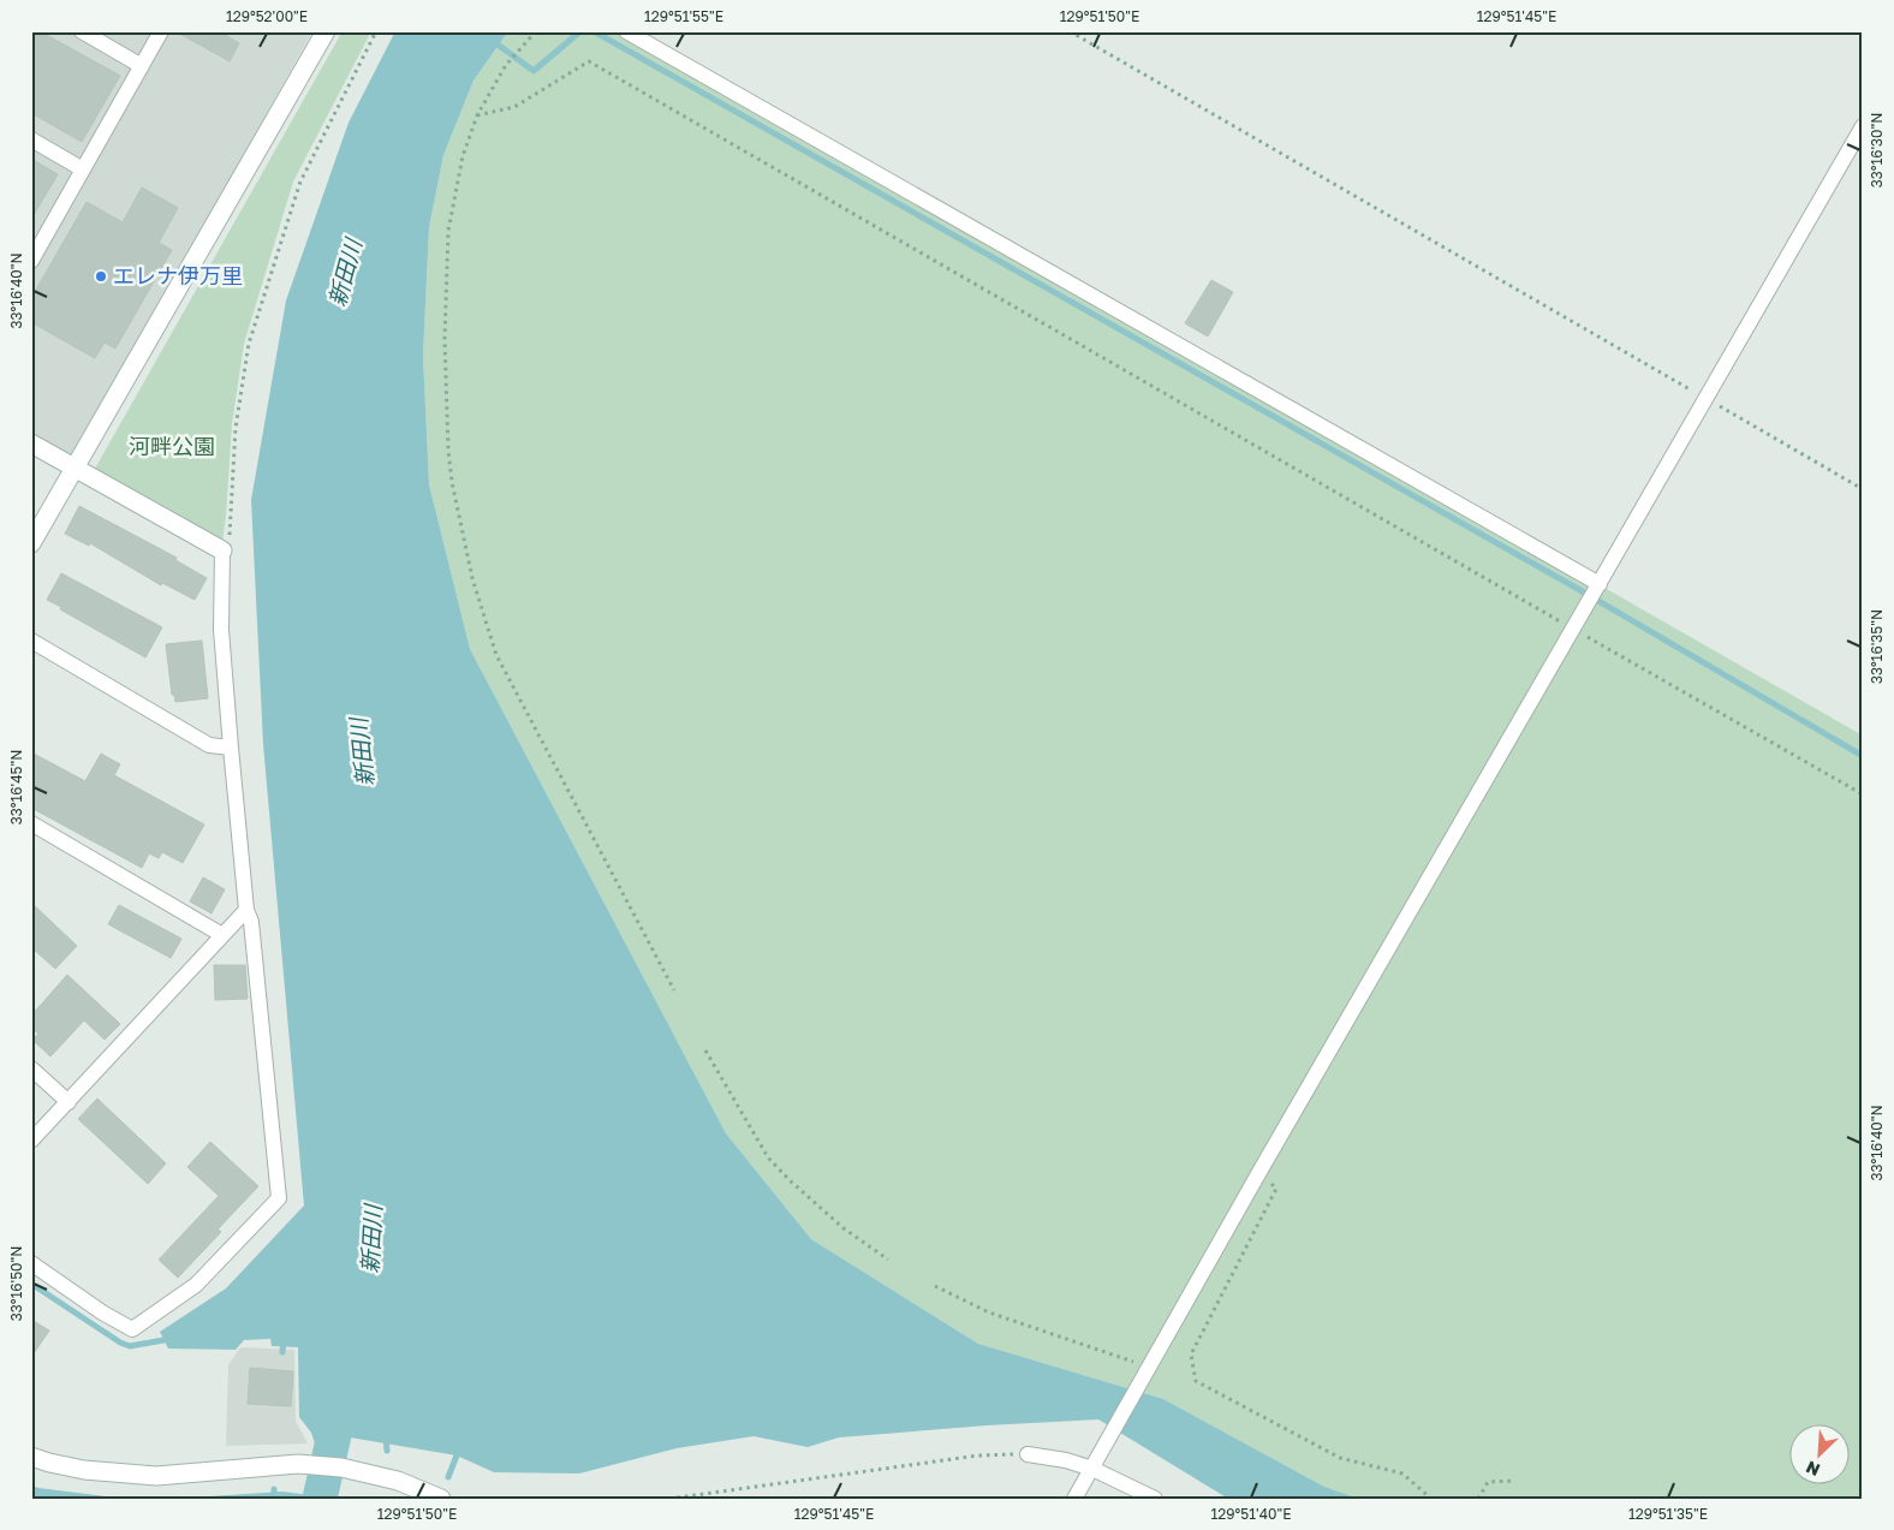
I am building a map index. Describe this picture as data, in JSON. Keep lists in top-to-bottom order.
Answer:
{
  "water": ["新田川"],
  "parks": ["河畔公園"],
  "places": ["エレナ伊万里"],
  "north": "bottom left",
  "coordinates": [
    "129°52'00\"E",
    "129°51'55\"E",
    "129°51'50\"E",
    "129°51'45\"E",
    "33°16'30\"N",
    "33°16'40\"N",
    "33°16'35\"N",
    "33°16'45\"N",
    "33°16'50\"N",
    "129°51'40\"E",
    "129°51'35\"E"
  ]
}
